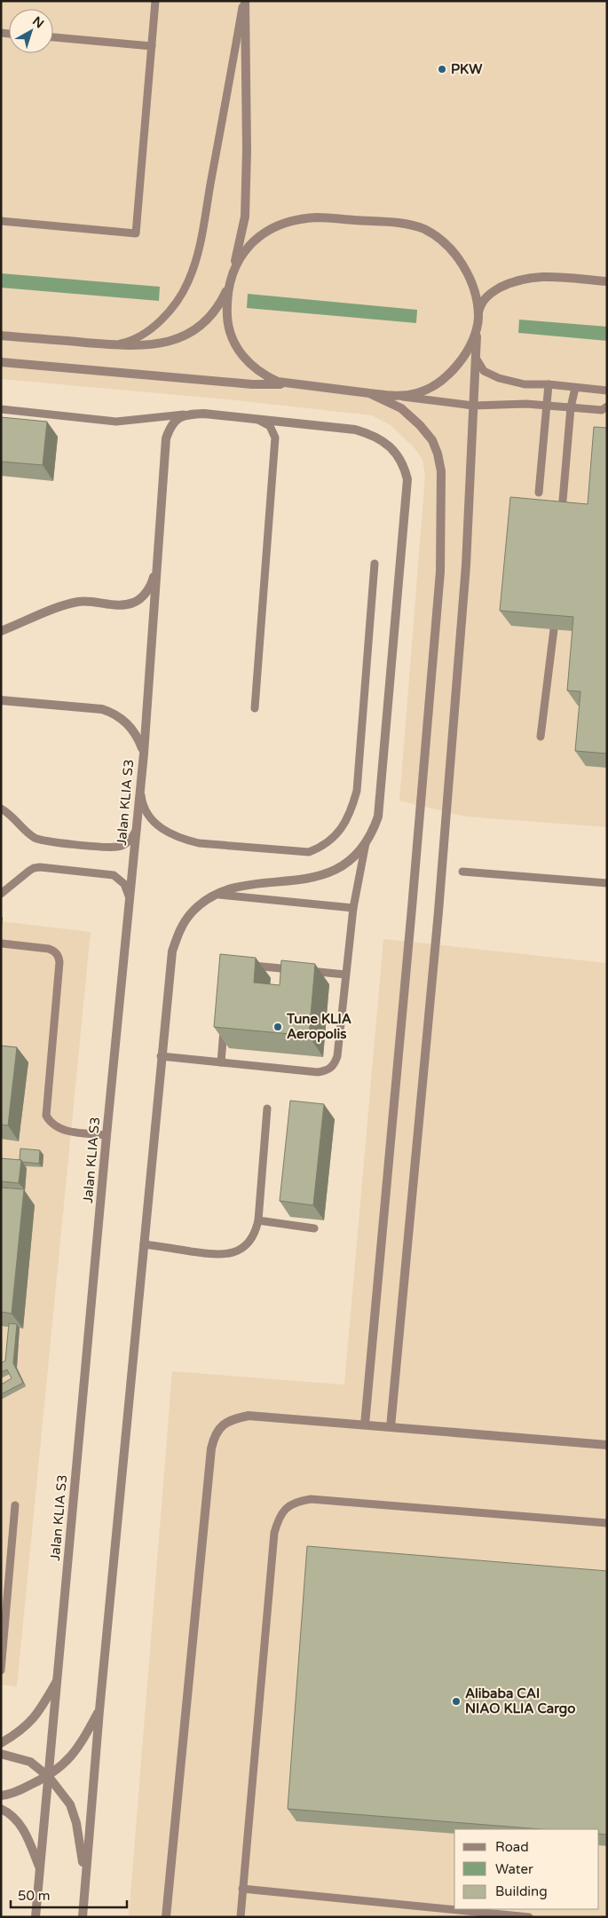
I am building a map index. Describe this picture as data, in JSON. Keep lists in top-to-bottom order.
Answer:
{
  "streets": {
    "street": ["Jalan KLIA S3"]
  },
  "places": ["PKW", "Tune KLIA Aeropolis", "Alibaba CAI NIAO KLIA Cargo"],
  "legend": ["Road", "Water", "Building"],
  "scale_bar": "50 m",
  "north": "top right"
}
